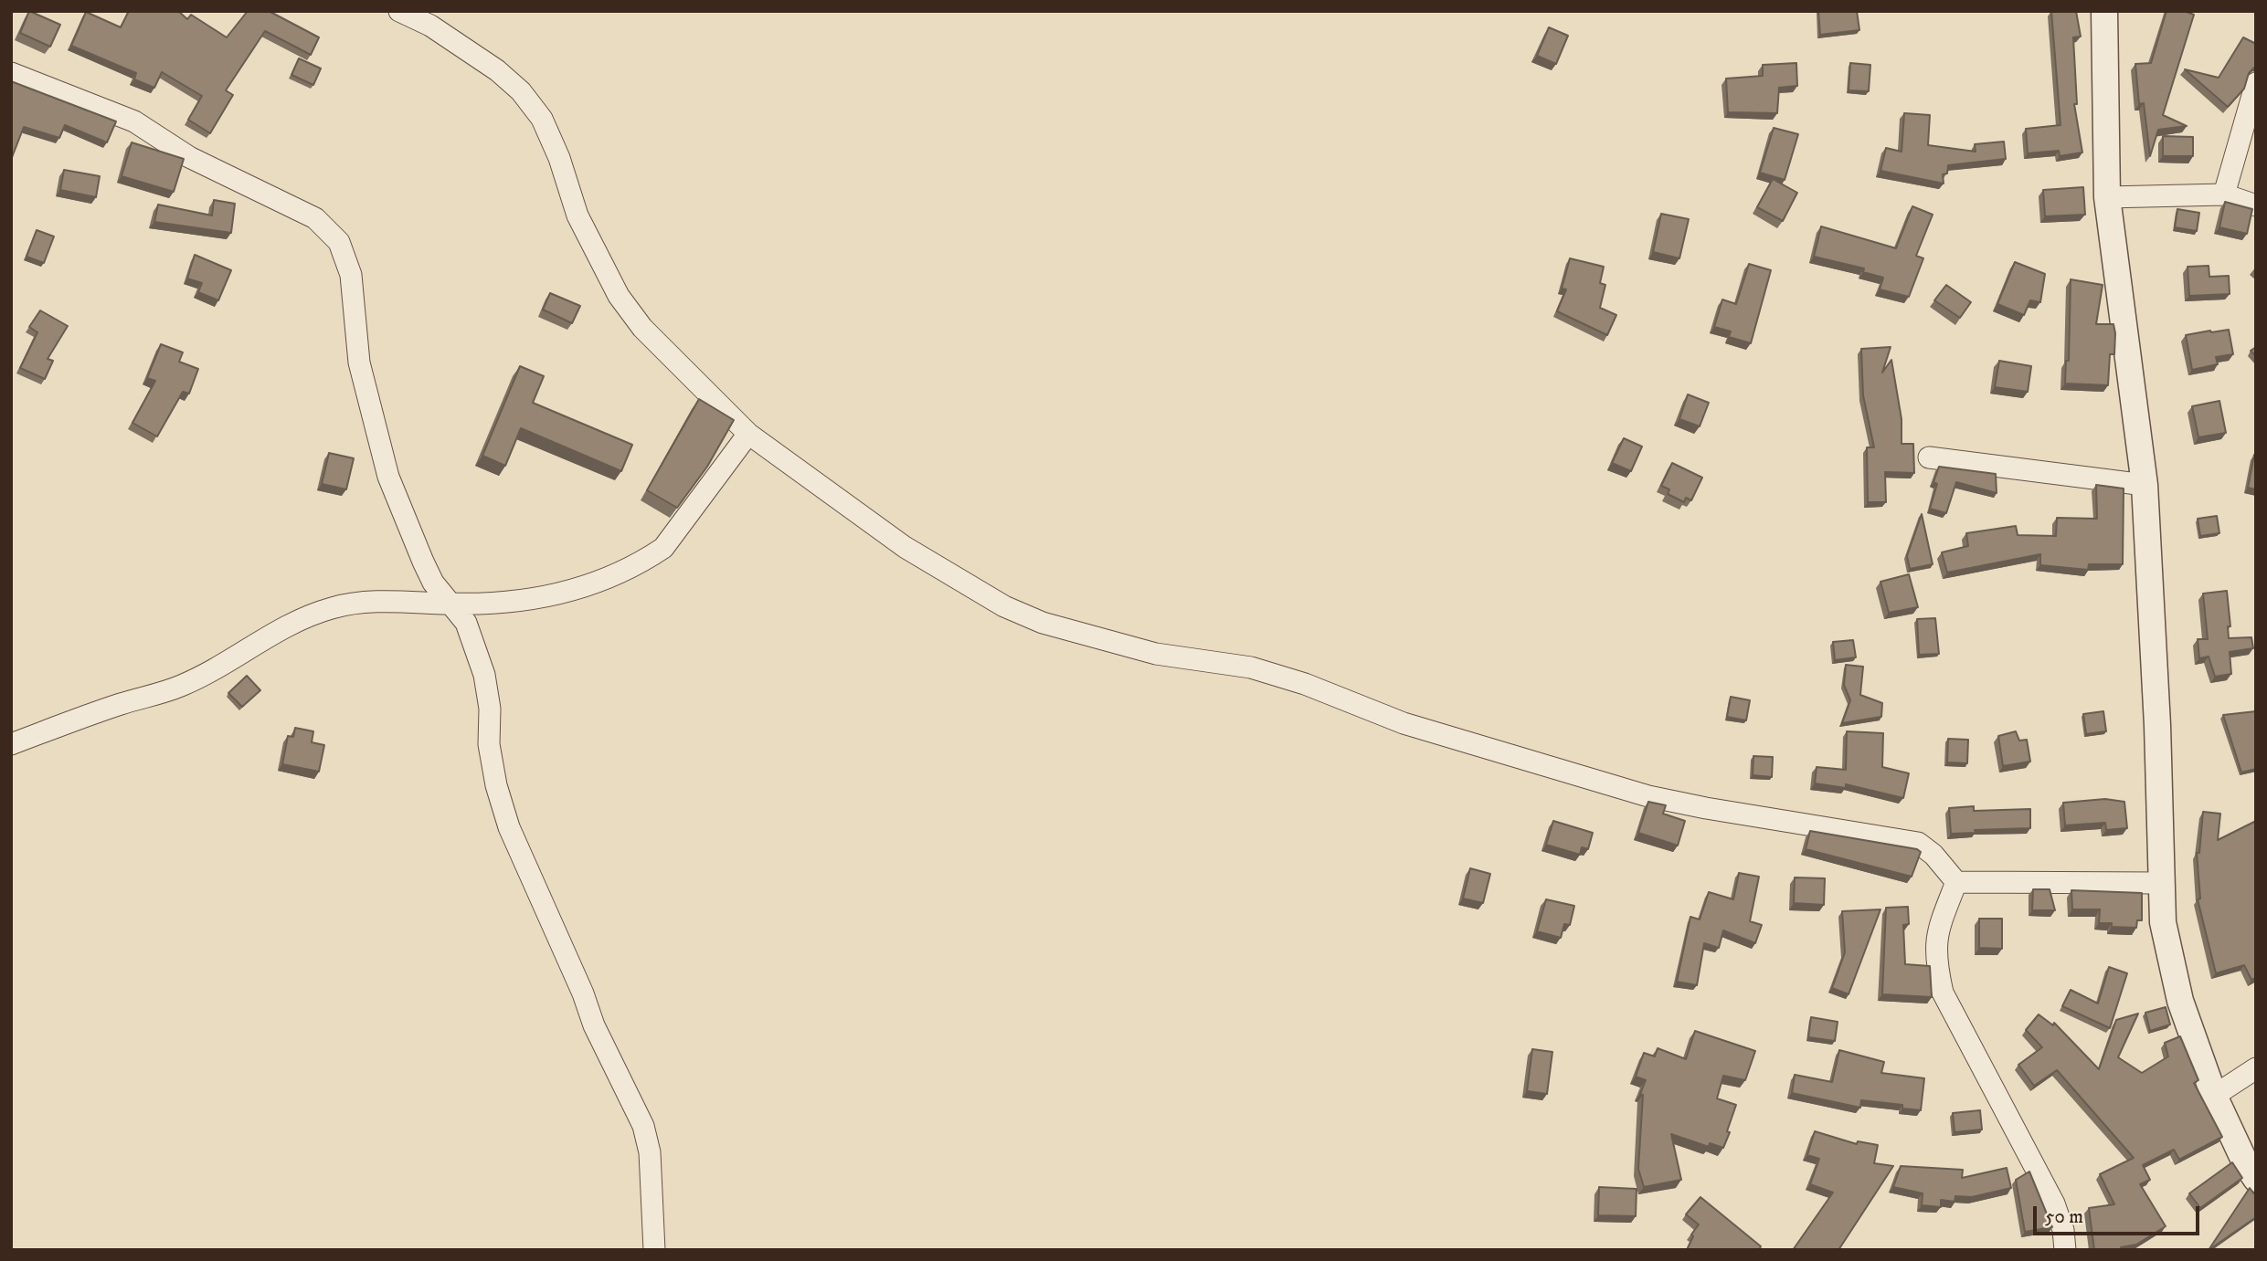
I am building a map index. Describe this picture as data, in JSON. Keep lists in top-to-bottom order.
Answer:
{
  "scale_bar": "50 m"
}
